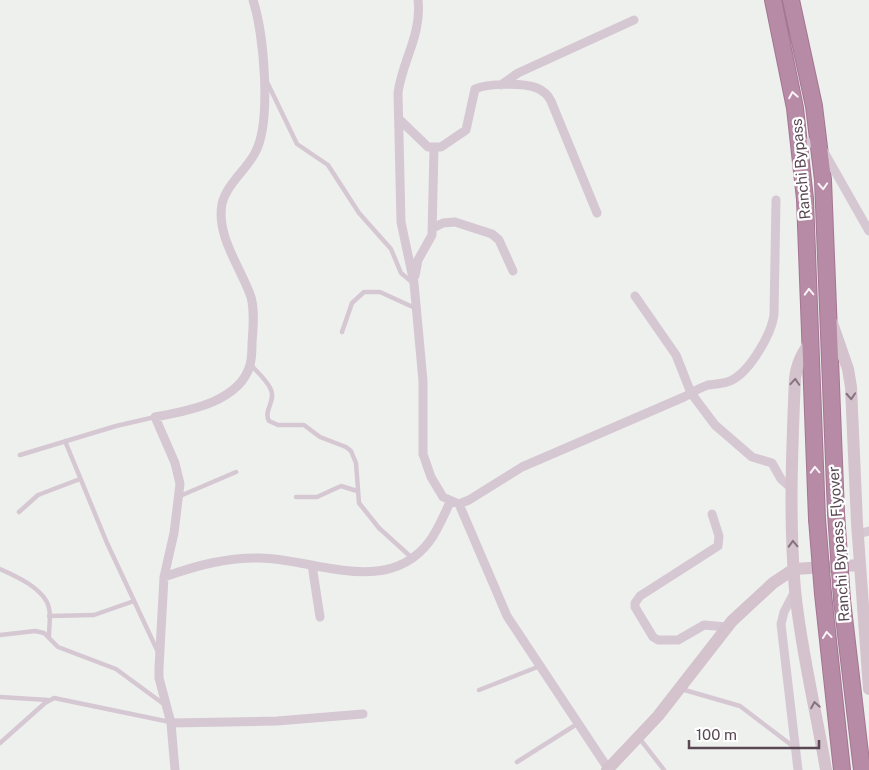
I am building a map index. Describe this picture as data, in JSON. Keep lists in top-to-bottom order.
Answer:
{
  "streets": {
    "highway": ["Ranchi Bypass", "Ranchi Bypass Flyover"]
  },
  "crossings": [
    ["Ranchi Bypass", "Ranchi Bypass Flyover"]
  ],
  "scale_bar": "100 m"
}
